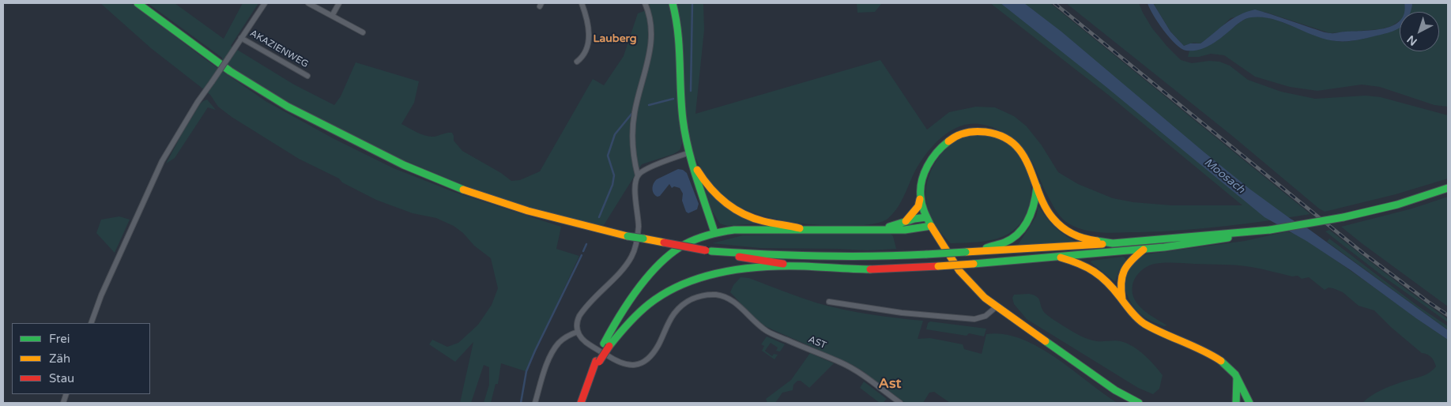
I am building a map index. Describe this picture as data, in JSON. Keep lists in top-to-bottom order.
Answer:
{
  "streets": {
    "street": ["AKAZIENWEG", "AST"]
  },
  "districts": ["Lauberg", "Ast"],
  "water": ["Moosach"],
  "legend": ["Frei", "Zäh", "Stau"],
  "north": "bottom left"
}
